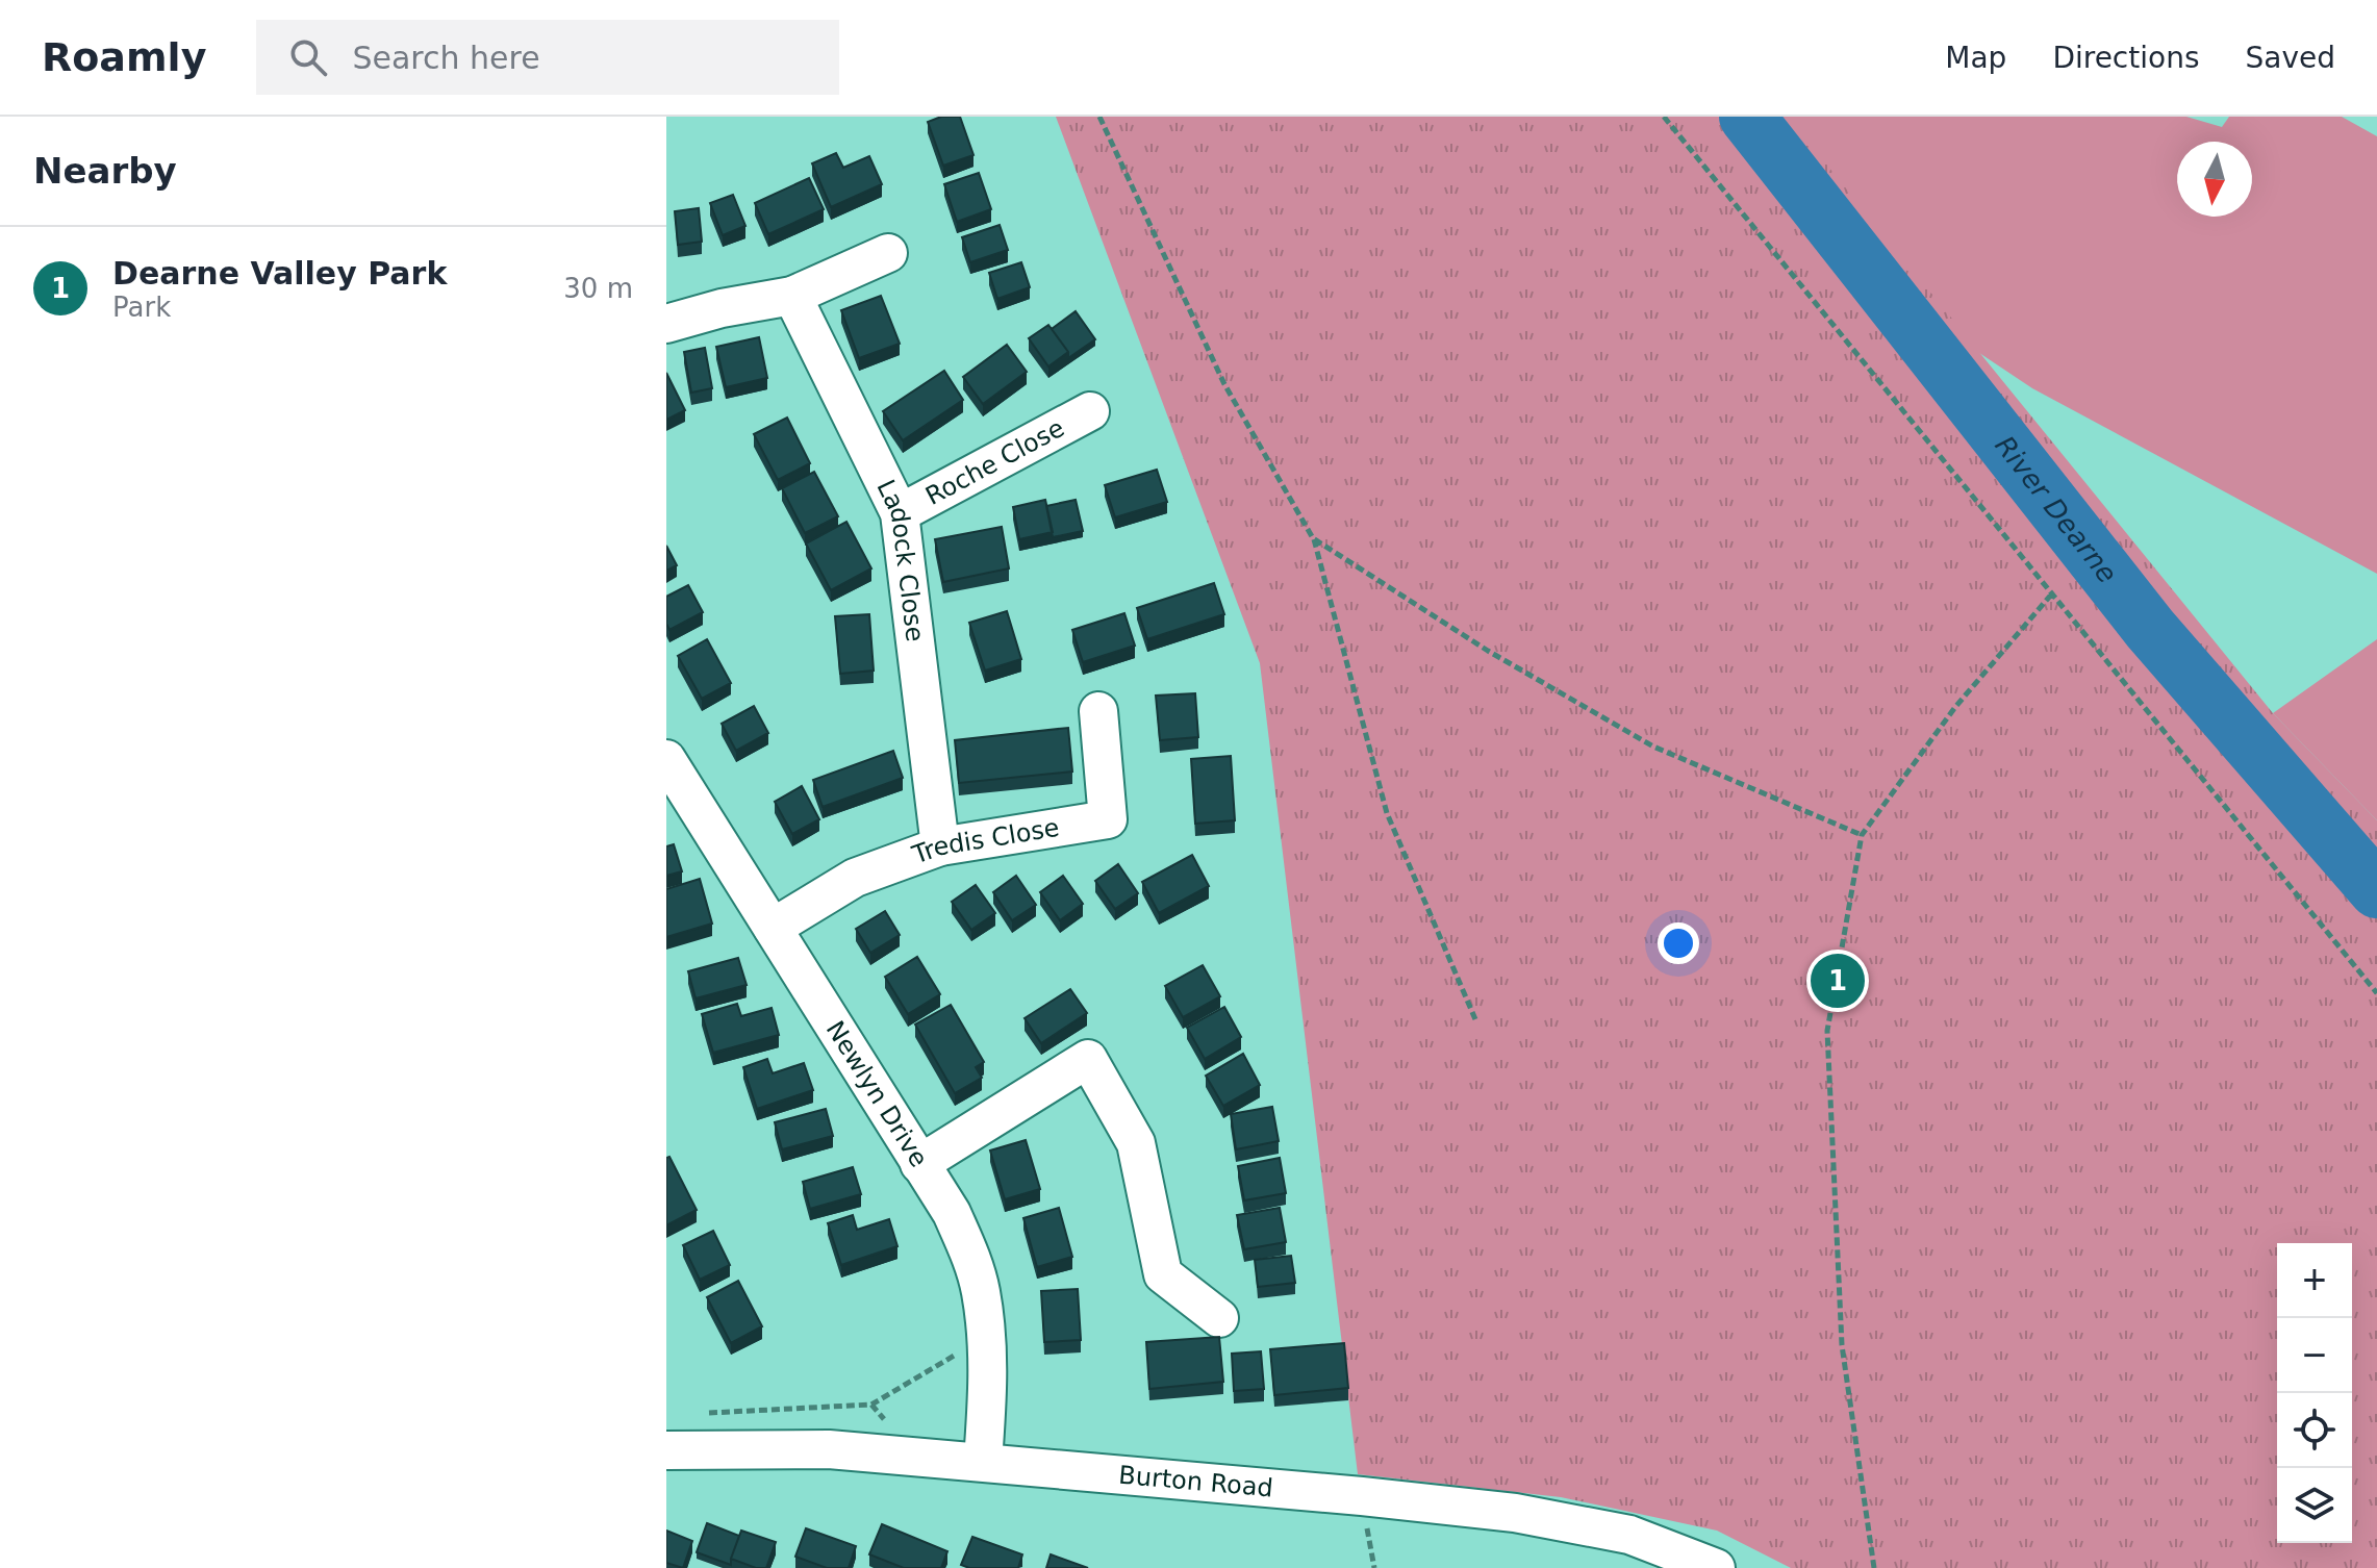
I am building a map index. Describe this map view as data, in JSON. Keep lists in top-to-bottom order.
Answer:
{
  "streets": {
    "street": [
      "Roche Close",
      "Ladock Close",
      "Tredis Close",
      "Newlyn Drive",
      "Burton Road"
    ]
  },
  "crossings": [
    ["Roche Close", "Ladock Close"],
    ["Ladock Close", "Tredis Close"],
    ["Tredis Close", "Newlyn Drive"],
    ["Newlyn Drive", "Burton Road"]
  ],
  "water": ["River Dearne"],
  "north": "bottom",
  "page": {
    "header": "Roamly",
    "search": "Search here",
    "nav": ["Map", "Directions", "Saved"],
    "heading": "Nearby",
    "list": [
      {
        "mark": "1",
        "name": "Dearne Valley Park",
        "note": "Park",
        "value": "30 m"
      }
    ],
    "pins": "1",
    "map_buttons": ["+", "−"]
  }
}
